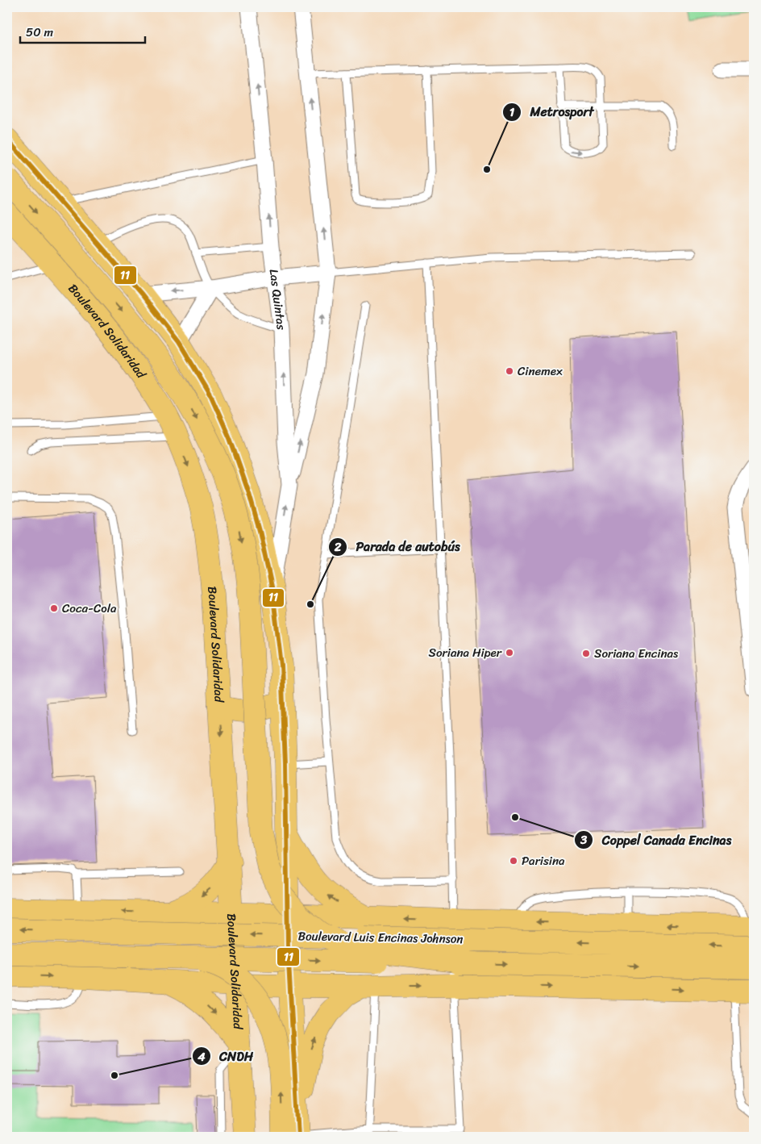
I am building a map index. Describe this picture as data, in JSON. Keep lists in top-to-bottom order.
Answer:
{
  "streets": {
    "main road": ["Boulevard Solidaridad", "Boulevard Luis Encinas Johnson"],
    "street": ["Las Quintas"]
  },
  "places": [
    "Metrosport",
    "Cinemex",
    "Parada de autobús",
    "Coca-Cola",
    "Soriana Hiper",
    "Soriana Encinas",
    "Coppel Canada Encinas",
    "Parisina",
    "CNDH"
  ],
  "lines": ["transit line 11"],
  "scale_bar": "50 m"
}
